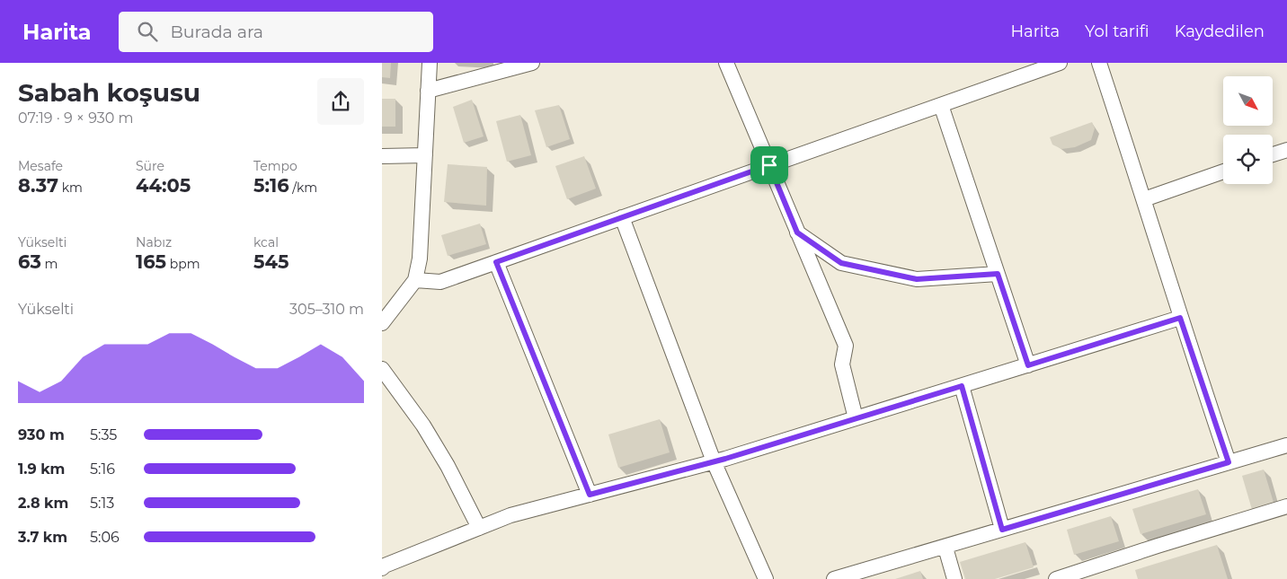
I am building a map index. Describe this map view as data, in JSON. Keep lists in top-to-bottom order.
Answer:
{
  "north": "bottom right",
  "page": {
    "header": "Harita",
    "search": "Burada ara",
    "nav": ["Harita", "Yol tarifi", "Kaydedilen"],
    "heading": ["Sabah koşusu", "07:19 · 9 × 930 m"],
    "stats": [
      ["Mesafe", "8.37 km"],
      ["Süre", "44:05"],
      ["Tempo", "5:16 /km"],
      ["Yükselti", "63 m"],
      ["Nabız", "165 bpm"],
      ["kcal", "545"]
    ],
    "chart": ["Yükselti", "305–310 m"],
    "list": [
      {
        "name": "930 m",
        "note": "5:35"
      },
      {
        "name": "1.9 km",
        "note": "5:16"
      },
      {
        "name": "2.8 km",
        "note": "5:13"
      },
      {
        "name": "3.7 km",
        "note": "5:06"
      }
    ]
  }
}
